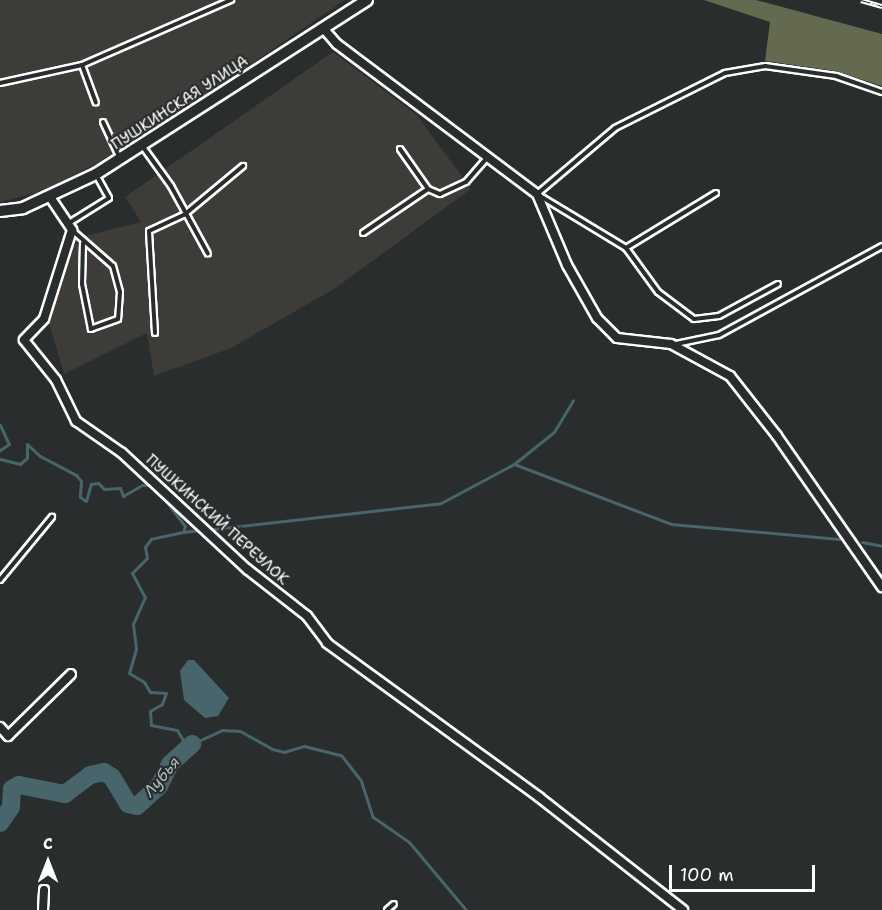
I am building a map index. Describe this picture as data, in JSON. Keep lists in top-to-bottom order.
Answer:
{
  "streets": {
    "street": ["ПУШКИНСКАЯ УЛИЦА", "ПУШКИНСКИЙ ПЕРЕУЛОК"]
  },
  "water": ["Лубья"],
  "scale_bar": "100 m",
  "north": "top"
}
